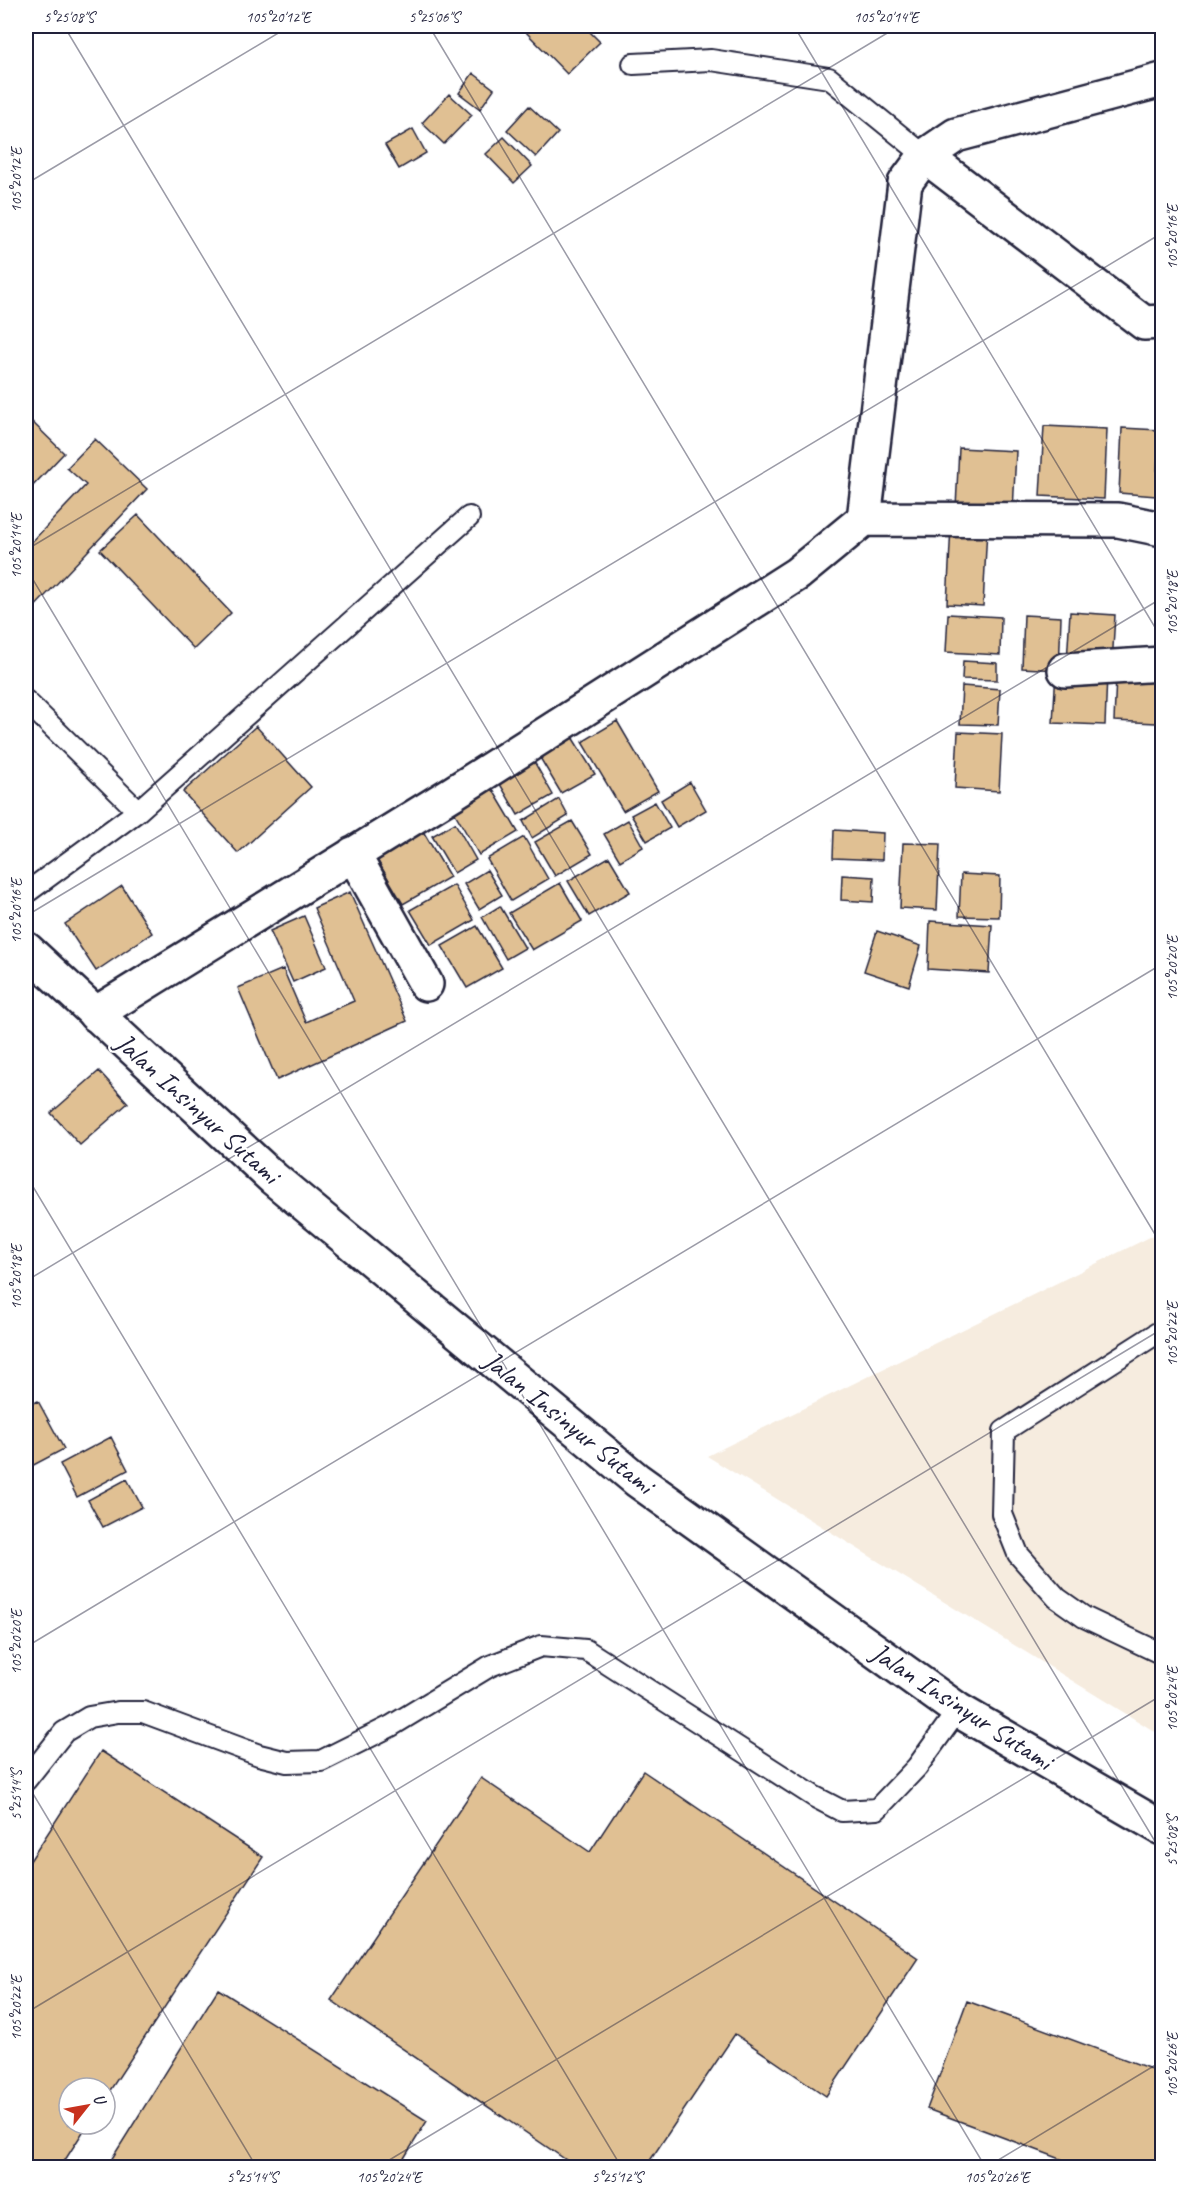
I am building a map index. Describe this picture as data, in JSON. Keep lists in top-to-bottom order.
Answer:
{
  "streets": {
    "main road": ["Jalan Insinyur Sutami"]
  },
  "north": "top right",
  "coordinates": [
    "5°25'08\"S",
    "105°20'12\"E",
    "5°25'06\"S",
    "105°20'14\"E",
    "105°20'16\"E",
    "105°20'18\"E",
    "105°20'20\"E",
    "105°20'22\"E",
    "105°20'24\"E",
    "5°25'14\"S",
    "105°20'26\"E",
    "5°25'12\"S"
  ]
}
